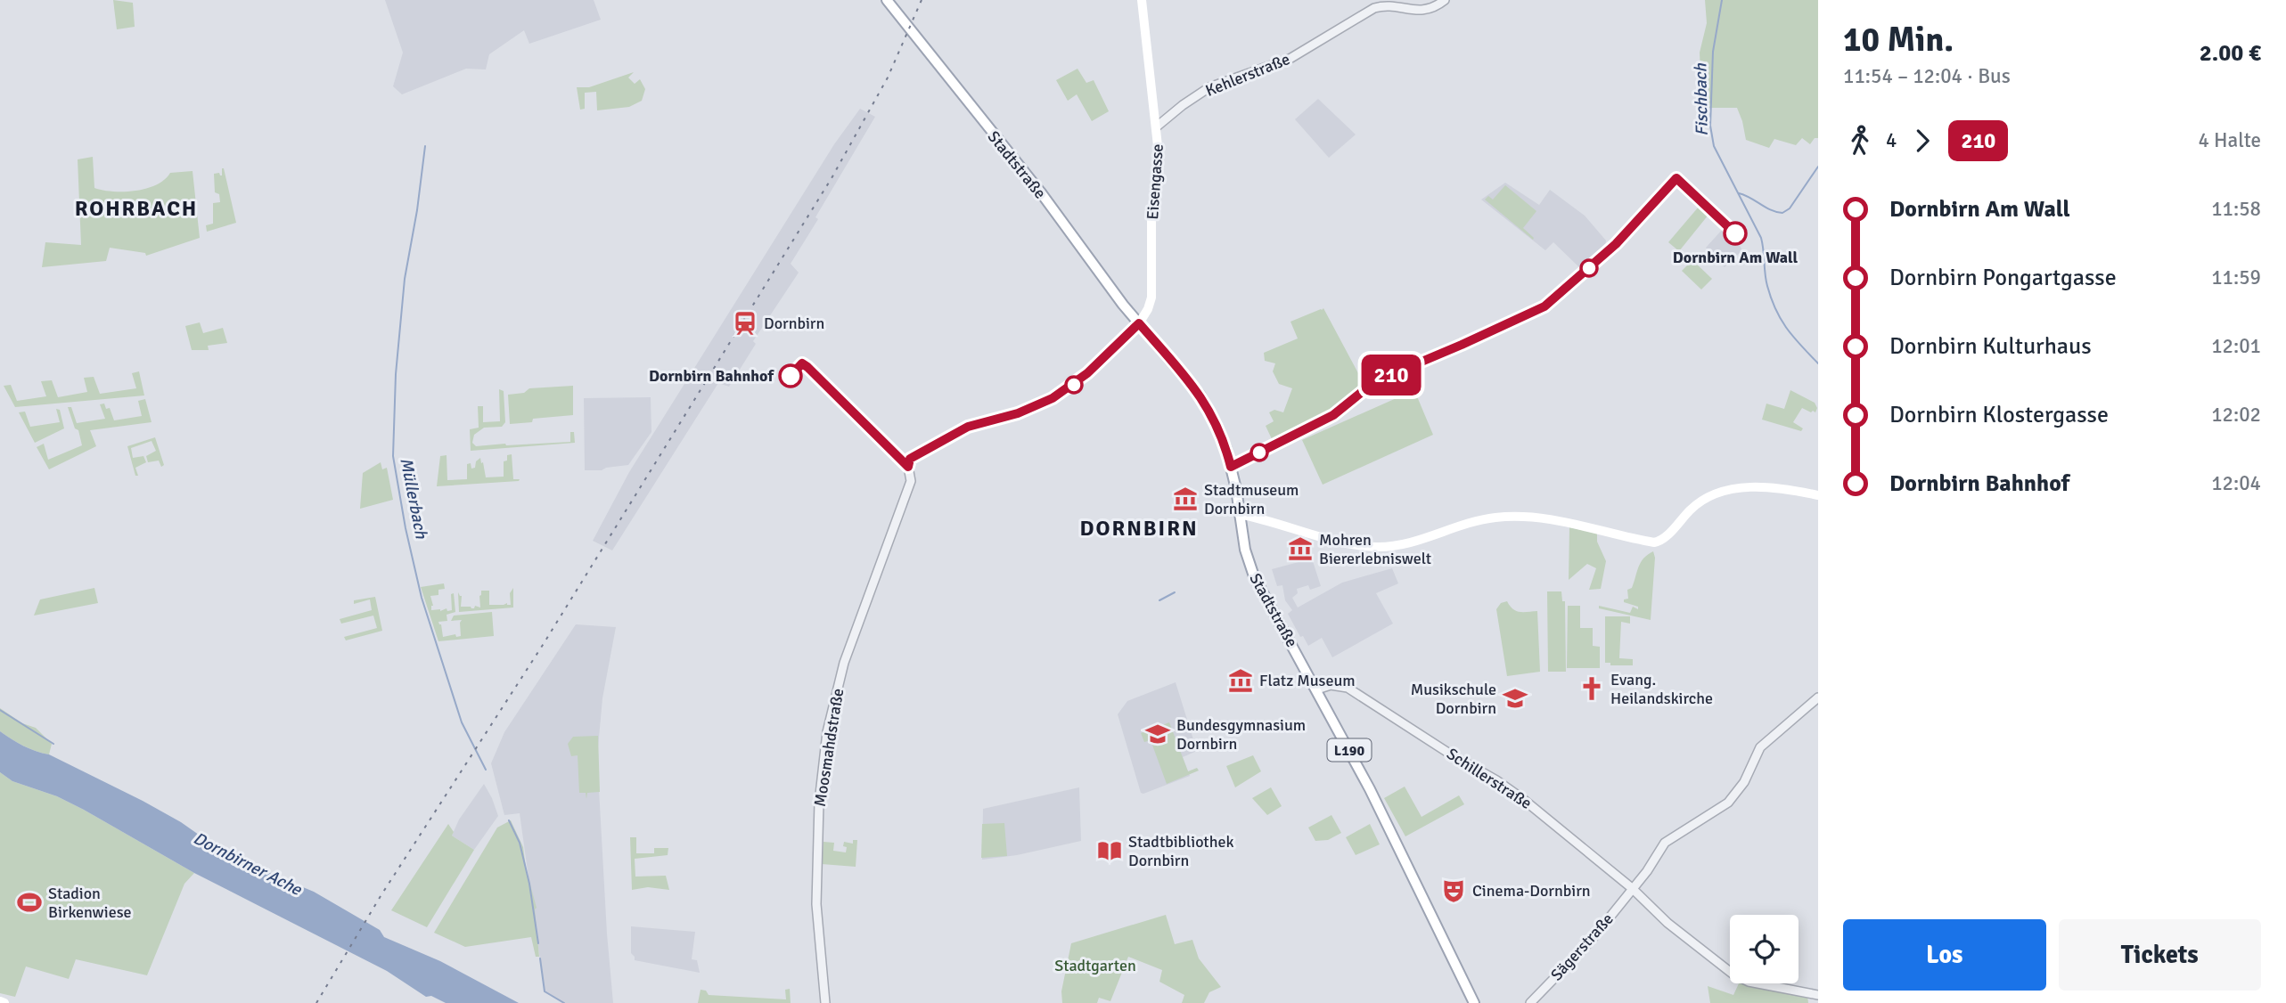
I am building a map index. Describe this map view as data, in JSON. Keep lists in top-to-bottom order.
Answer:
{
  "streets": {
    "main road": ["Stadtstraße", "Eisengasse", "L190"],
    "street": [
      "Kehlerstraße",
      "Moosmahdstraße",
      "Schillerstraße",
      "Sägerstraße"
    ]
  },
  "crossings": [
    ["Kehlerstraße", "Eisengasse"],
    ["Stadtstraße", "Eisengasse"],
    ["Stadtstraße", "Moosmahdstraße"],
    ["Stadtstraße", "Schillerstraße"],
    ["Eisengasse", "Moosmahdstraße"],
    ["Schillerstraße", "Sägerstraße"]
  ],
  "districts": ["ROHRBACH", "DORNBIRN"],
  "water": ["Fischbach", "Müllerbach", "Dornbirner Ache"],
  "parks": ["Stadtgarten"],
  "places": {
    "other": ["Dornbirn Am Wall", "Dornbirn Bahnhof"],
    "station": ["Dornbirn"],
    "museum": ["Stadtmuseum Dornbirn", "Mohren Biererlebniswelt", "Flatz Museum"],
    "church": ["Evang. Heilandskirche"],
    "school or university": ["Musikschule Dornbirn", "Bundesgymnasium Dornbirn"],
    "library": ["Stadtbibliothek Dornbirn"],
    "theatre": ["Cinema-Dornbirn"],
    "sports": ["Stadion Birkenwiese"]
  },
  "lines": ["bus line 210"],
  "page": {
    "on_map": "210",
    "heading": ["10 Min.", "11:54 – 12:04 · Bus", "2.00 €"],
    "legs": ["4", "210", "4 Halte"],
    "list": [
      {
        "name": "Dornbirn Am Wall",
        "value": "11:58"
      },
      {
        "name": "Dornbirn Pongartgasse",
        "value": "11:59"
      },
      {
        "name": "Dornbirn Kulturhaus",
        "value": "12:01"
      },
      {
        "name": "Dornbirn Klostergasse",
        "value": "12:02"
      },
      {
        "name": "Dornbirn Bahnhof",
        "value": "12:04"
      }
    ],
    "buttons": ["Los", "Tickets"]
  }
}
